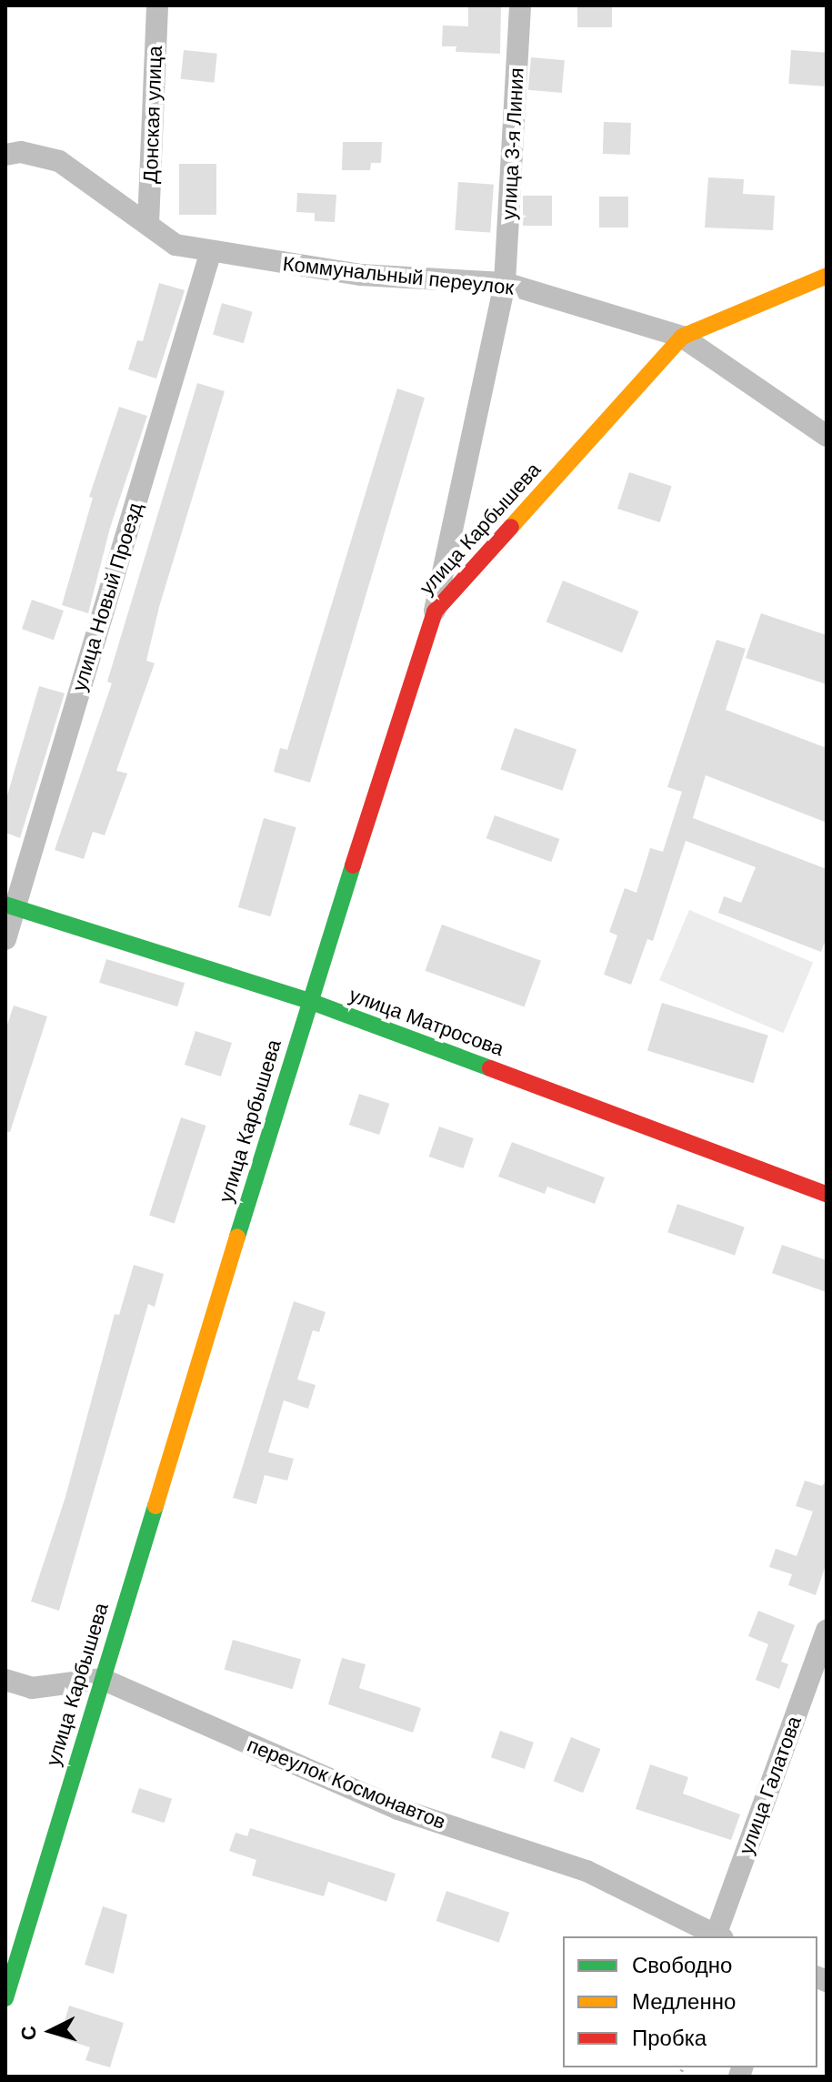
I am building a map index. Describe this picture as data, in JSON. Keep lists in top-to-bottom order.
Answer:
{
  "streets": {
    "street": [
      "Донская улица",
      "улица 3-я Линия",
      "Коммунальный переулок",
      "улица Карбышева",
      "улица Новый Проезд",
      "улица Матросова",
      "переулок Космонавтов",
      "улица Галатова"
    ]
  },
  "crossings": [
    ["Донская улица", "Коммунальный переулок"],
    ["улица 3-я Линия", "Коммунальный переулок"],
    ["улица 3-я Линия", "улица Карбышева"],
    ["Коммунальный переулок", "улица Карбышева"],
    ["Коммунальный переулок", "улица Новый Проезд"],
    ["улица Карбышева", "улица Матросова"],
    ["улица Карбышева", "переулок Космонавтов"],
    ["улица Новый Проезд", "улица Матросова"]
  ],
  "legend": ["Свободно", "Медленно", "Пробка"],
  "north": "left"
}
